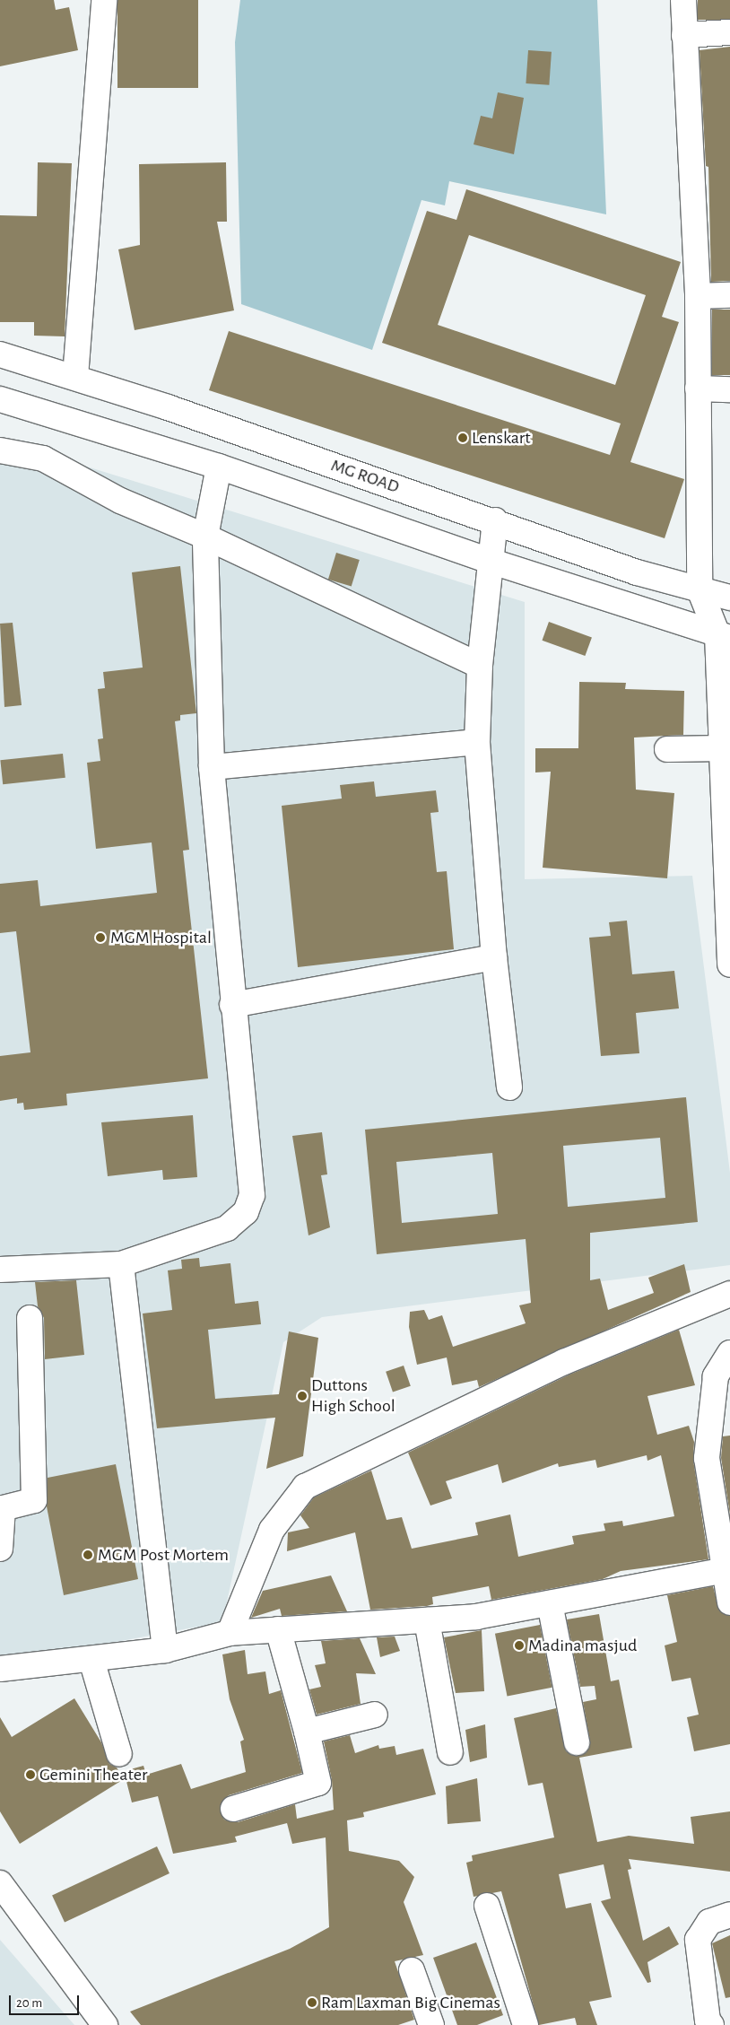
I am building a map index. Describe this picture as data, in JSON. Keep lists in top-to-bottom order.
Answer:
{
  "streets": {
    "main road": ["MG ROAD"]
  },
  "places": [
    "Lenskart",
    "MGM Hospital",
    "Duttons High School",
    "MGM Post Mortem",
    "Madina masjud",
    "Gemini Theater",
    "Ram Laxman Big Cinemas"
  ],
  "scale_bar": "20 m"
}
